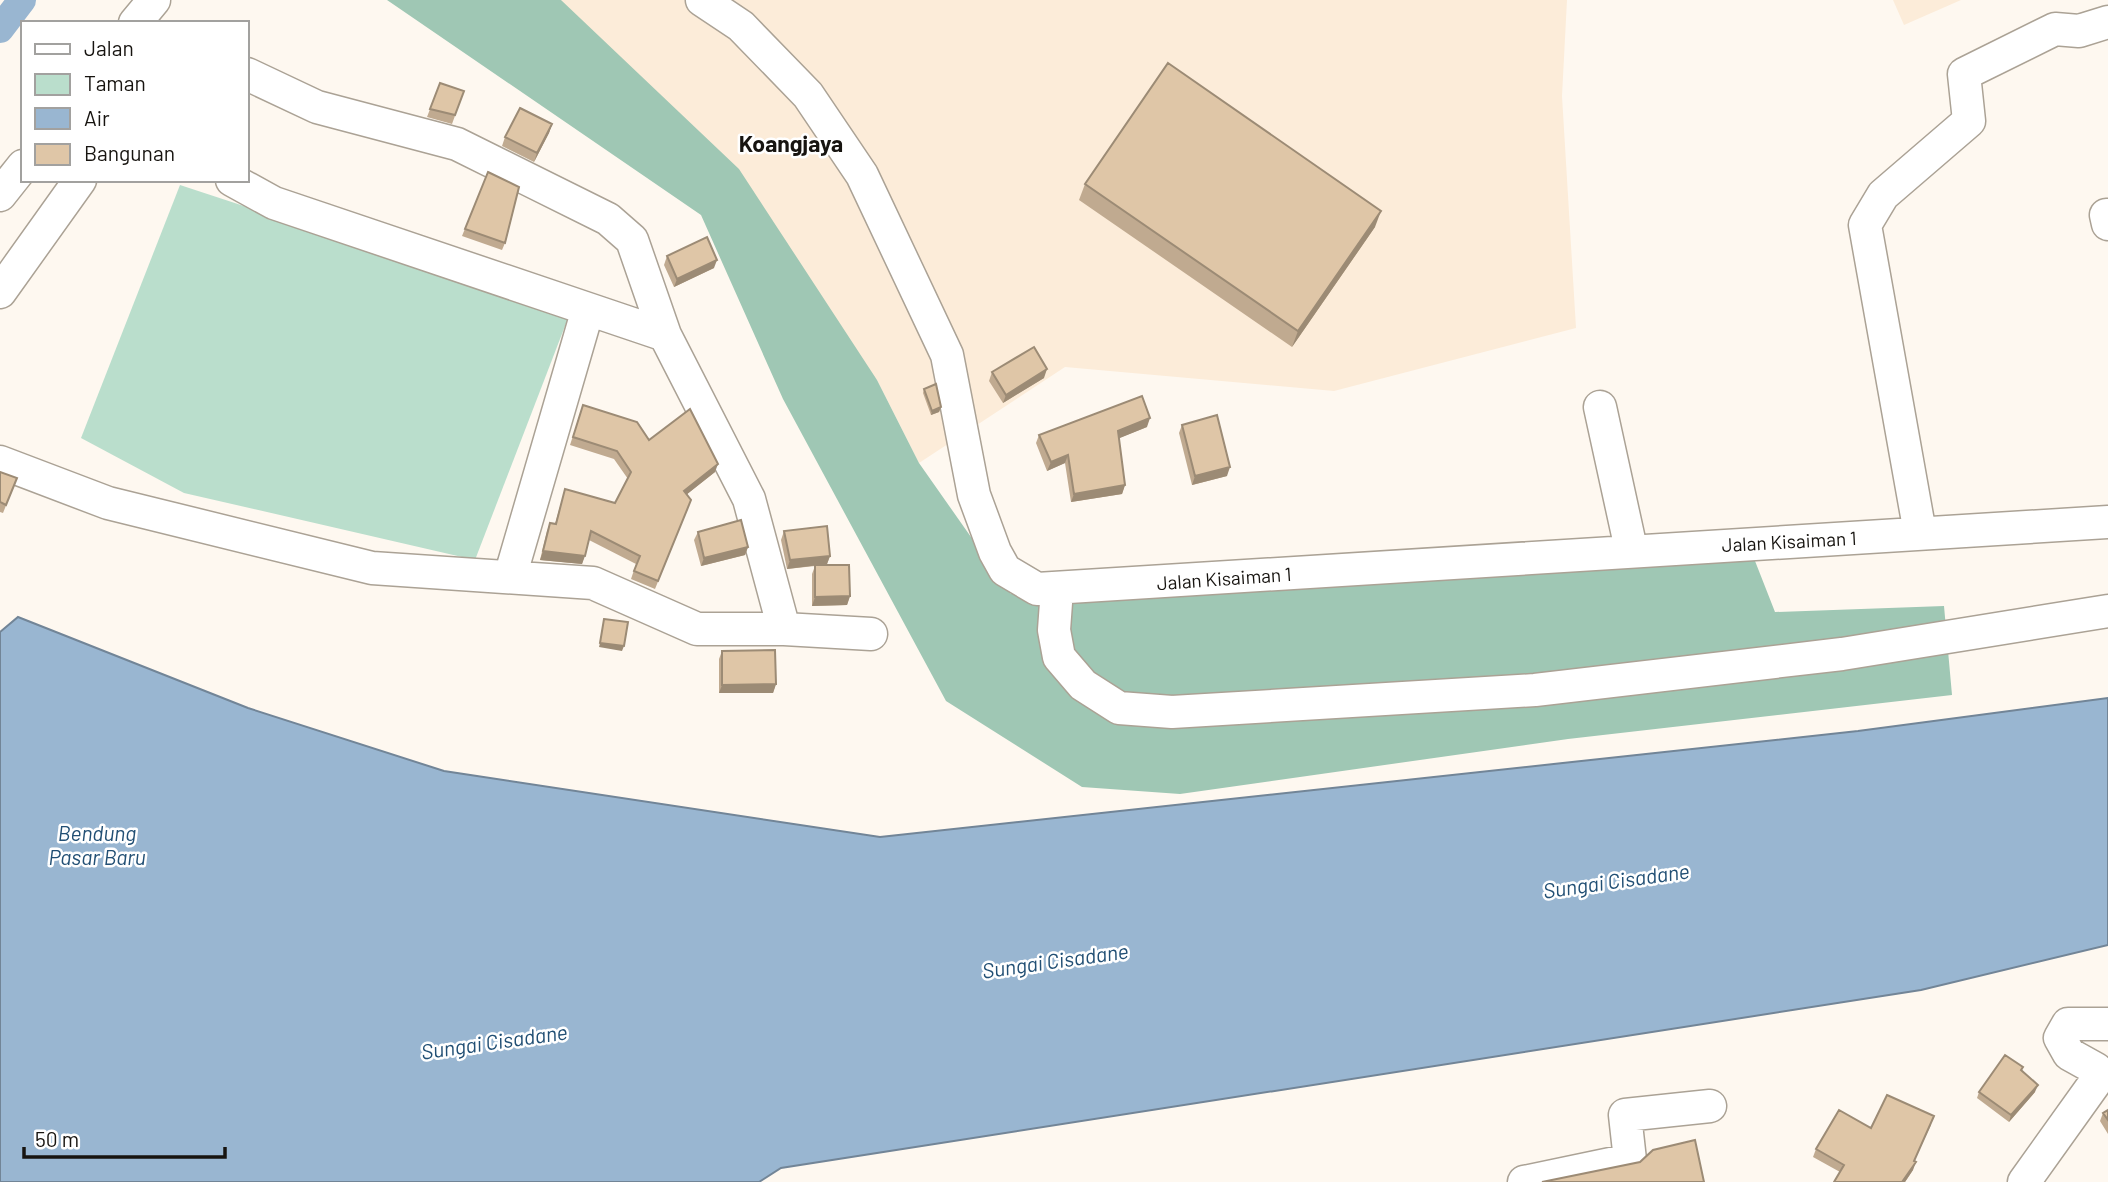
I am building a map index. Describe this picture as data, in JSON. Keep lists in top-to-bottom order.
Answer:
{
  "streets": {
    "street": ["Jalan Kisaiman 1"]
  },
  "districts": ["Koangjaya"],
  "water": ["Bendung Pasar Baru", "Sungai Cisadane"],
  "legend": [
    "Jalan",
    "Taman",
    "Air",
    "Bangunan"
  ],
  "scale_bar": "50 m"
}
